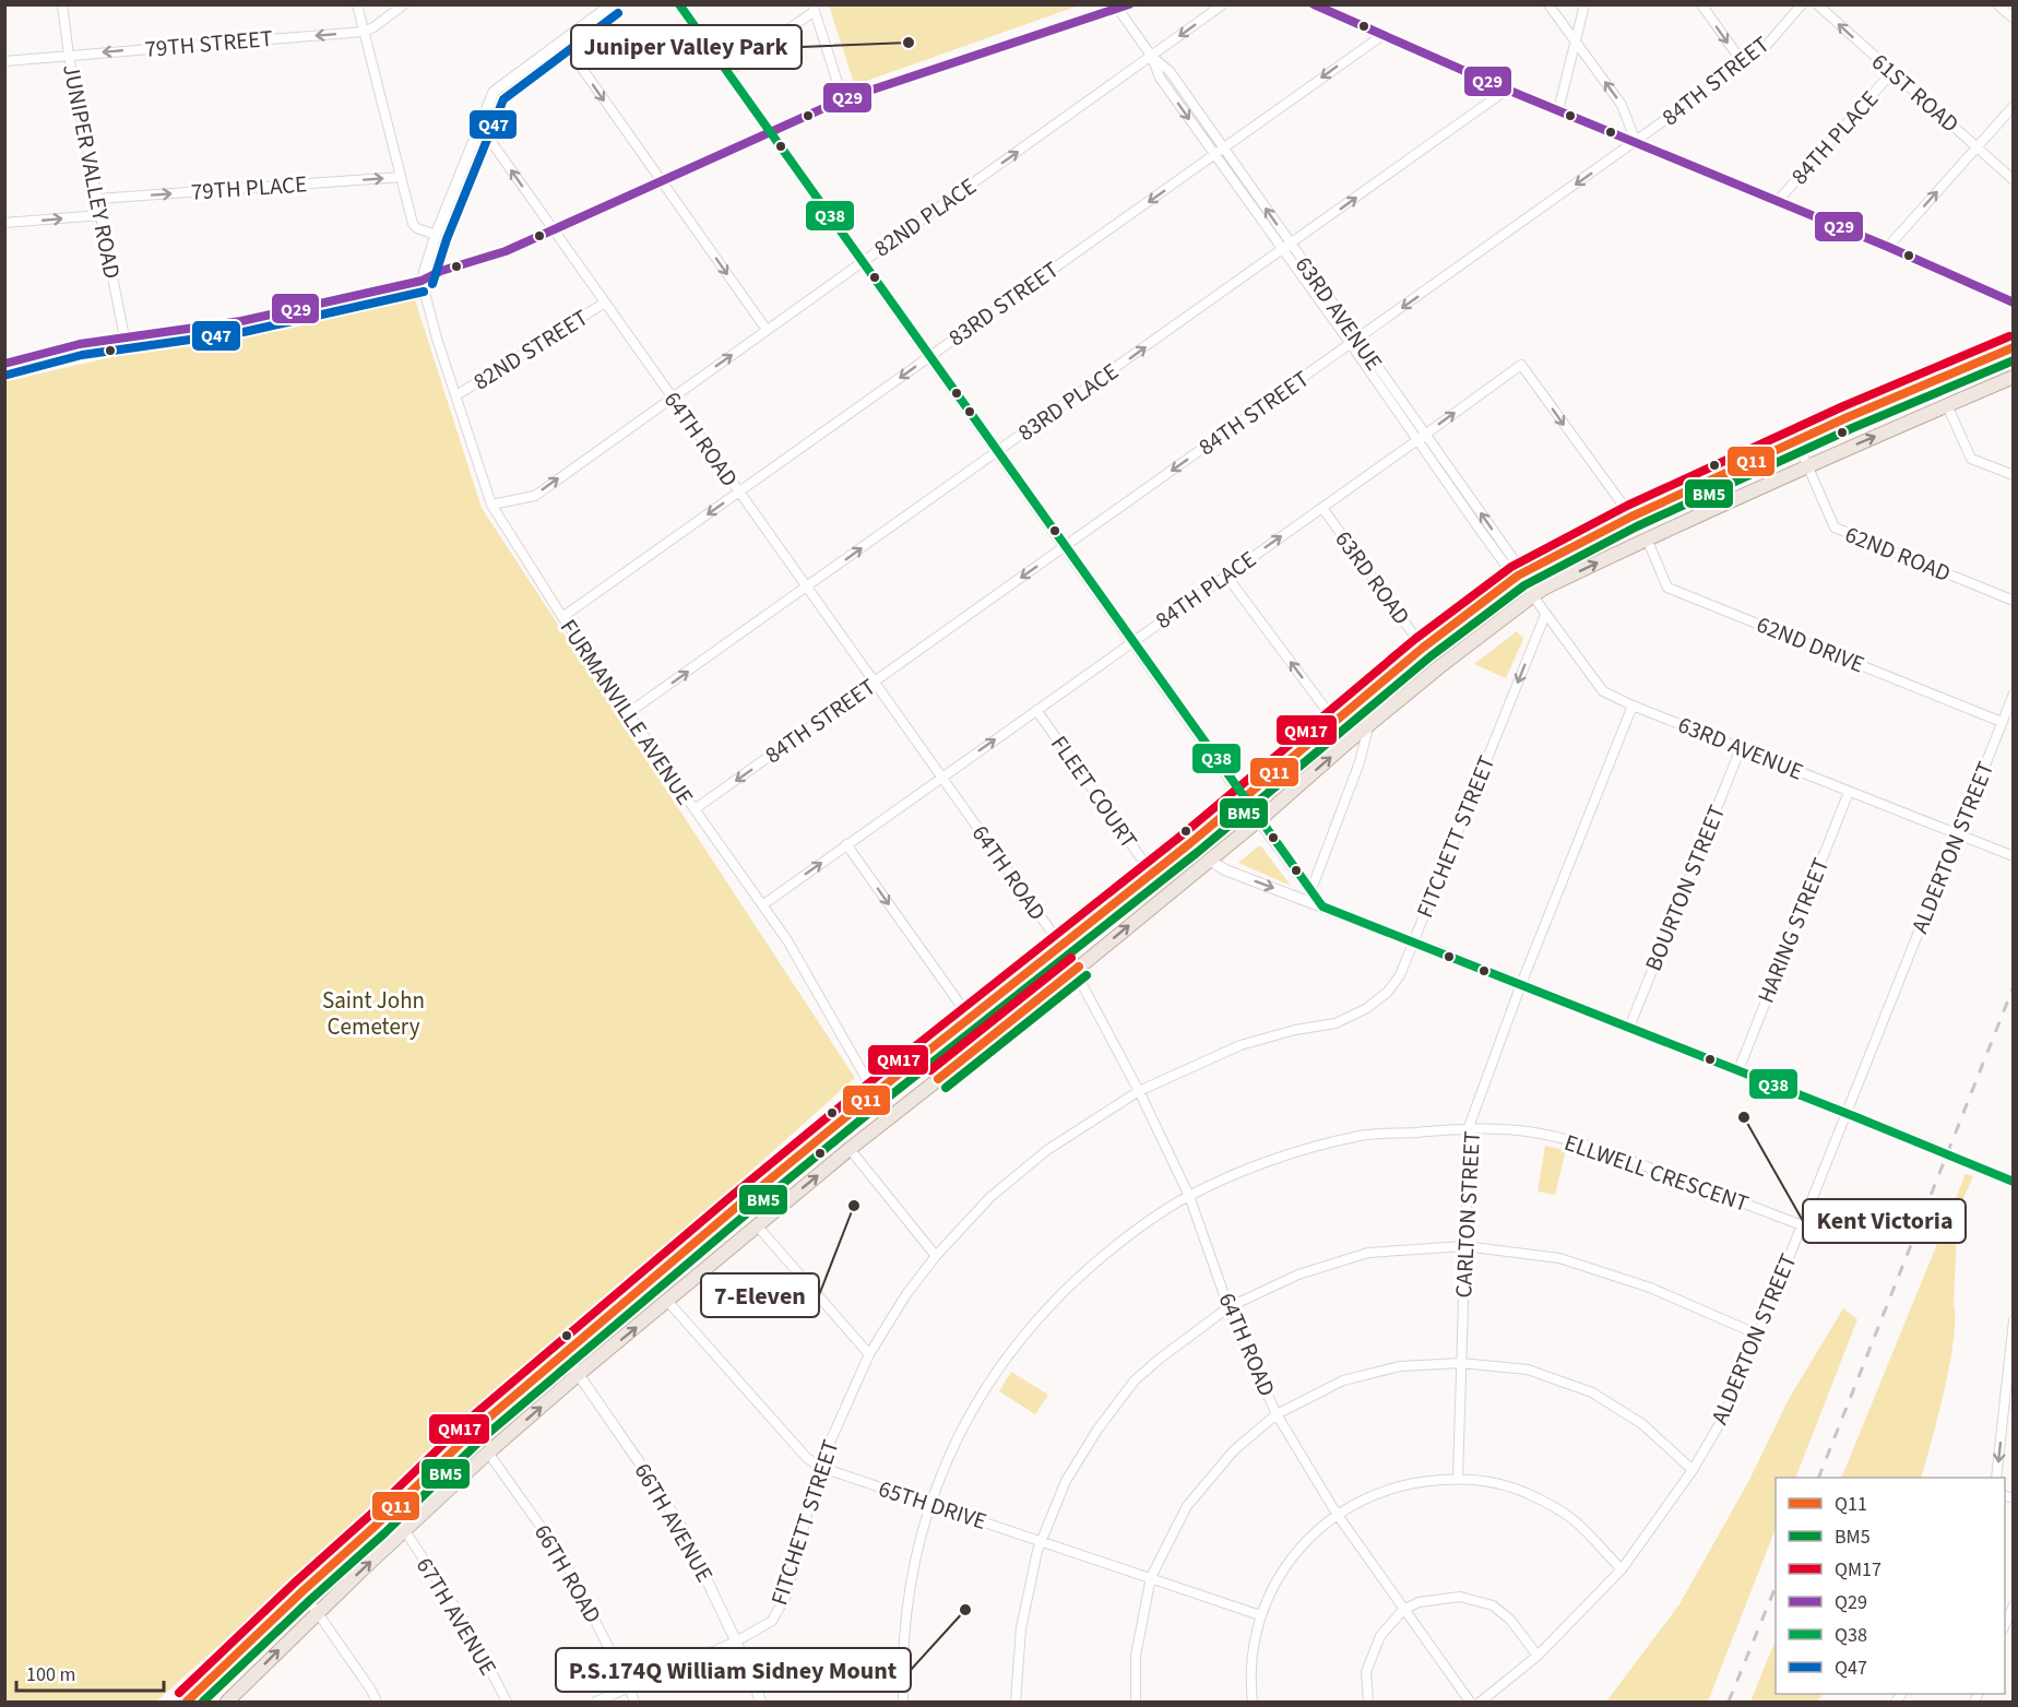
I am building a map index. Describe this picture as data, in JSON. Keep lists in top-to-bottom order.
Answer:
{
  "streets": {
    "street": [
      "79TH STREET",
      "84TH STREET",
      "61ST ROAD",
      "84TH PLACE",
      "JUNIPER VALLEY ROAD",
      "79TH PLACE",
      "82ND PLACE",
      "83RD STREET",
      "63RD AVENUE",
      "82ND STREET",
      "83RD PLACE",
      "64TH ROAD",
      "62ND ROAD",
      "63RD ROAD",
      "62ND DRIVE",
      "FURMANVILLE AVENUE",
      "FLEET COURT",
      "FITCHETT STREET",
      "ALDERTON STREET",
      "BOURTON STREET",
      "HARING STREET",
      "ELLWELL CRESCENT",
      "CARLTON STREET",
      "65TH DRIVE",
      "66TH AVENUE",
      "66TH ROAD",
      "67TH AVENUE"
    ]
  },
  "crossings": [
    ["79TH STREET", "JUNIPER VALLEY ROAD"],
    ["84TH STREET", "63RD AVENUE"],
    ["84TH STREET", "64TH ROAD"],
    ["84TH STREET", "FURMANVILLE AVENUE"],
    ["61ST ROAD", "84TH PLACE"],
    ["84TH PLACE", "63RD AVENUE"],
    ["84TH PLACE", "64TH ROAD"],
    ["84TH PLACE", "63RD ROAD"],
    ["84TH PLACE", "FURMANVILLE AVENUE"],
    ["84TH PLACE", "FLEET COURT"],
    ["JUNIPER VALLEY ROAD", "79TH PLACE"],
    ["82ND PLACE", "63RD AVENUE"],
    ["82ND PLACE", "64TH ROAD"],
    ["82ND PLACE", "FURMANVILLE AVENUE"],
    ["83RD STREET", "63RD AVENUE"],
    ["83RD STREET", "64TH ROAD"],
    ["83RD STREET", "FURMANVILLE AVENUE"],
    ["63RD AVENUE", "83RD PLACE"],
    ["63RD AVENUE", "FITCHETT STREET"],
    ["63RD AVENUE", "ALDERTON STREET"],
    ["63RD AVENUE", "BOURTON STREET"],
    ["63RD AVENUE", "HARING STREET"],
    ["63RD AVENUE", "CARLTON STREET"],
    ["82ND STREET", "64TH ROAD"],
    ["82ND STREET", "FURMANVILLE AVENUE"],
    ["83RD PLACE", "64TH ROAD"],
    ["83RD PLACE", "FURMANVILLE AVENUE"],
    ["64TH ROAD", "FITCHETT STREET"],
    ["64TH ROAD", "ELLWELL CRESCENT"],
    ["62ND DRIVE", "ALDERTON STREET"],
    ["FITCHETT STREET", "65TH DRIVE"],
    ["FITCHETT STREET", "66TH AVENUE"],
    ["FITCHETT STREET", "66TH ROAD"],
    ["ALDERTON STREET", "ELLWELL CRESCENT"],
    ["ELLWELL CRESCENT", "CARLTON STREET"],
    ["ELLWELL CRESCENT", "65TH DRIVE"]
  ],
  "one_way": [
    "79TH STREET",
    "84TH STREET",
    "61ST ROAD",
    "79TH PLACE",
    "83RD STREET",
    "83RD PLACE"
  ],
  "parks": ["Saint John Cemetery"],
  "places": [
    "Juniper Valley Park",
    "Kent Victoria",
    "7-Eleven",
    "P.S.174Q William Sidney Mount"
  ],
  "lines": [
    "transit line Q29",
    "transit line Q38",
    "transit line Q47",
    "transit line QM17",
    "transit line Q11",
    "transit line BM5"
  ],
  "legend": [
    "Q11",
    "BM5",
    "QM17",
    "Q29",
    "Q38",
    "Q47"
  ],
  "scale_bar": "100 m"
}
